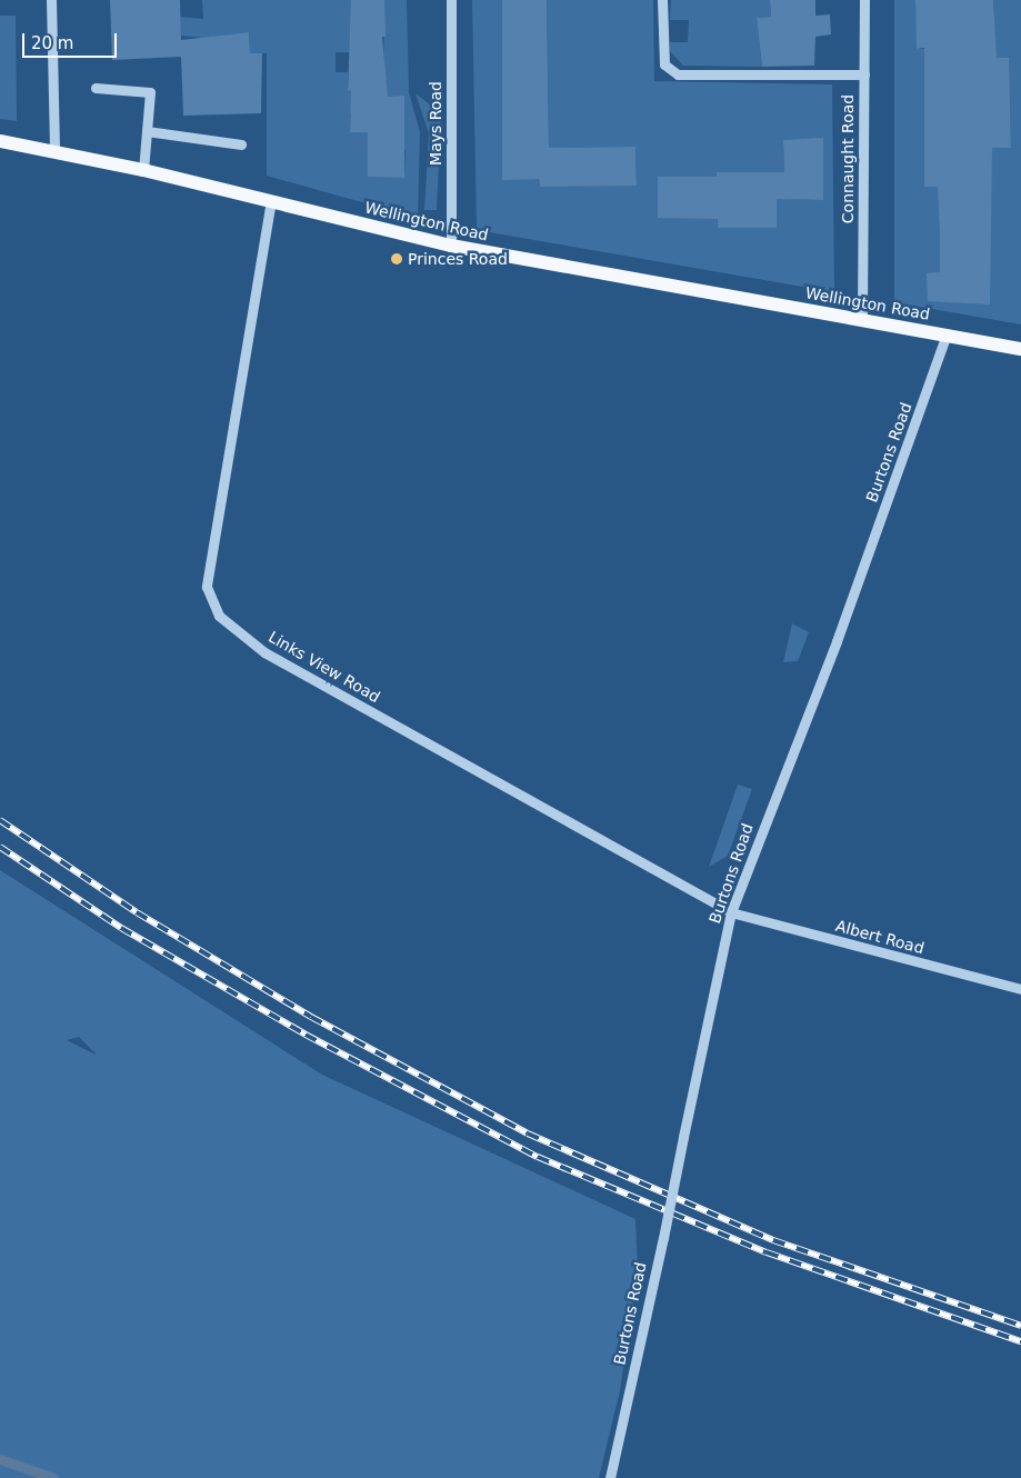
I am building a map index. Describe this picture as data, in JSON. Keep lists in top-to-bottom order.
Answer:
{
  "streets": {
    "main road": ["Wellington Road"],
    "street": [
      "Mays Road",
      "Connaught Road",
      "Burtons Road",
      "Links View Road",
      "Albert Road"
    ]
  },
  "crossings": [
    ["Mays Road", "Wellington Road"],
    ["Connaught Road", "Wellington Road"],
    ["Wellington Road", "Burtons Road"],
    ["Wellington Road", "Links View Road"],
    ["Burtons Road", "Links View Road"],
    ["Burtons Road", "Albert Road"],
    ["Links View Road", "Albert Road"]
  ],
  "places": ["Princes Road"],
  "scale_bar": "20 m"
}
